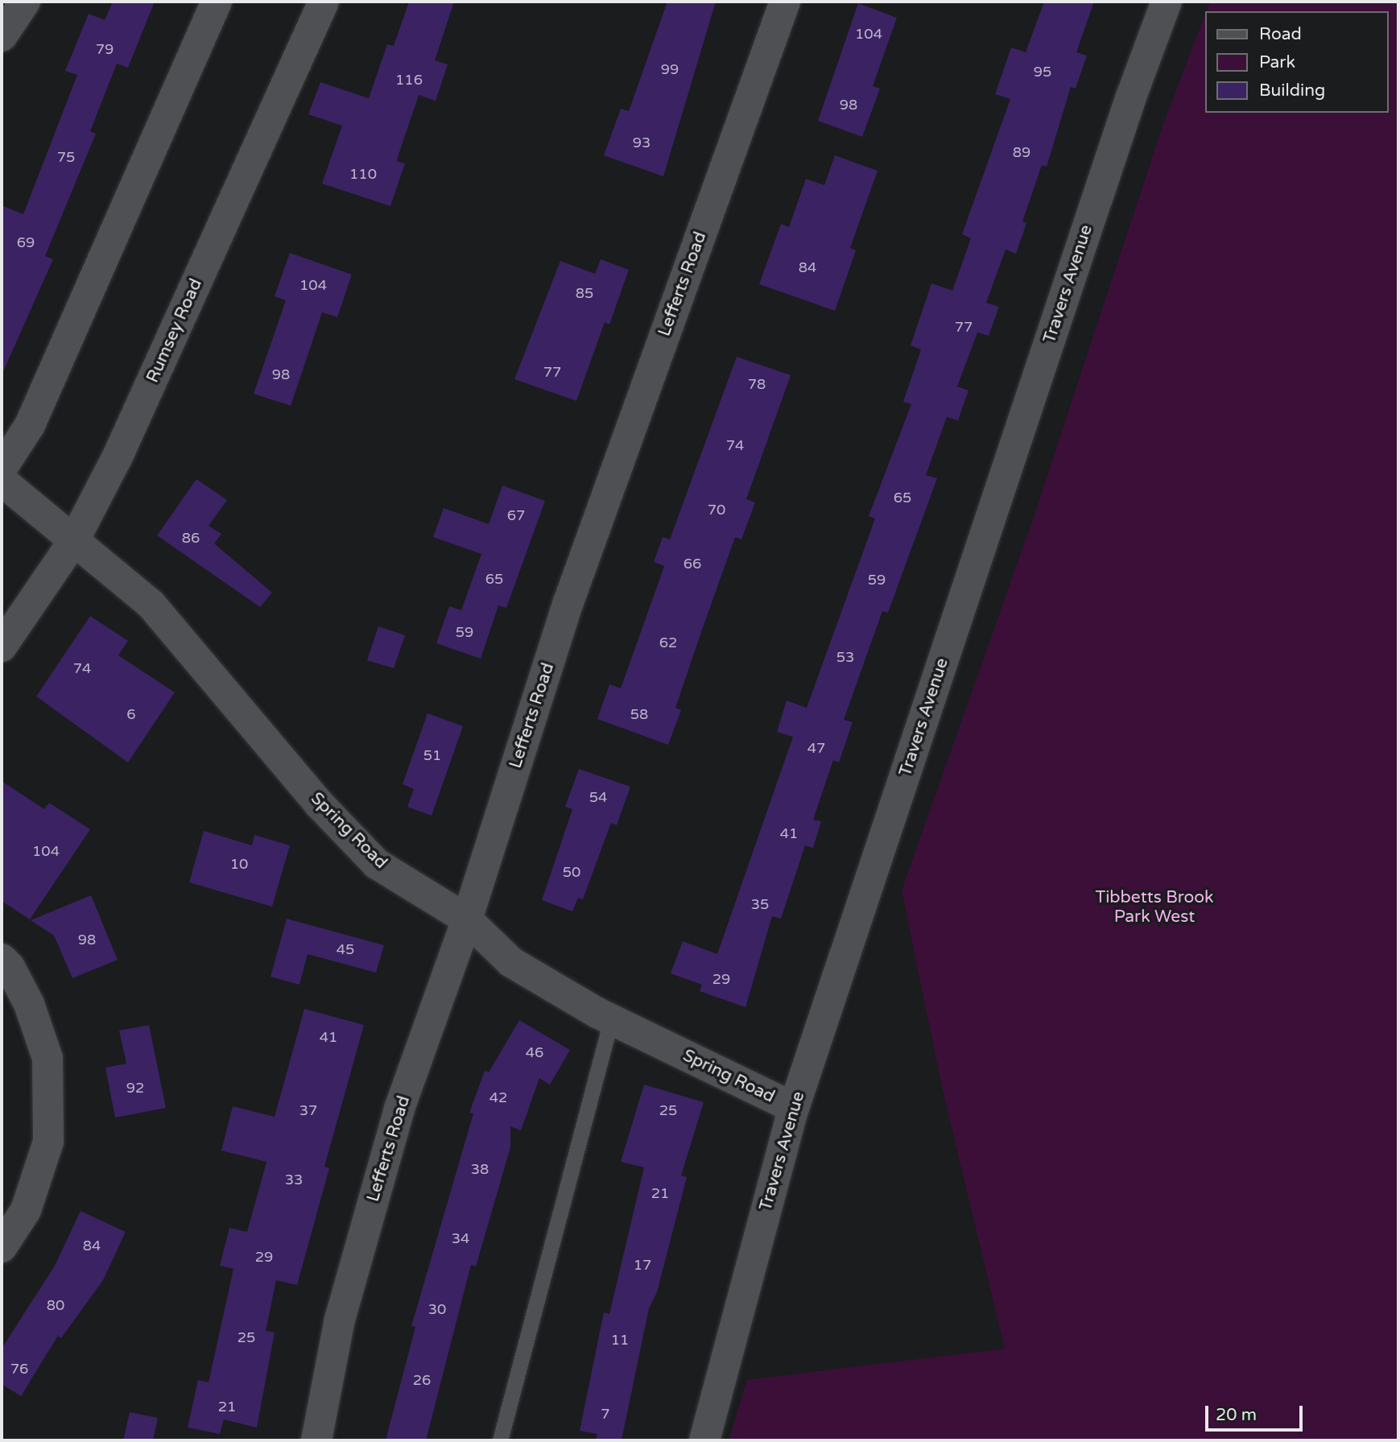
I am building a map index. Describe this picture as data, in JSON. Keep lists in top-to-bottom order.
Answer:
{
  "streets": {
    "street": [
      "Lefferts Road",
      "Travers Avenue",
      "Rumsey Road",
      "Spring Road"
    ]
  },
  "crossings": [
    ["Lefferts Road", "Spring Road"],
    ["Travers Avenue", "Spring Road"],
    ["Rumsey Road", "Spring Road"]
  ],
  "parks": ["Tibbetts Brook Park West"],
  "house_numbers": [
    "104",
    "79",
    "99",
    "95",
    "116",
    "98",
    "93",
    "89",
    "75",
    "110",
    "69",
    "84",
    "104",
    "85",
    "77",
    "77",
    "98",
    "78",
    "74",
    "65",
    "70",
    "67",
    "86",
    "66",
    "65",
    "59",
    "59",
    "62",
    "53",
    "74",
    "6",
    "58",
    "47",
    "51",
    "54",
    "41",
    "104",
    "10",
    "50",
    "35",
    "98",
    "45",
    "29",
    "41",
    "46",
    "92",
    "42",
    "37",
    "25",
    "38",
    "33",
    "21",
    "34",
    "84",
    "29",
    "17",
    "80",
    "30",
    "25",
    "11",
    "76",
    "26",
    "21",
    "7"
  ],
  "legend": ["Road", "Park", "Building"],
  "scale_bar": "20 m"
}
